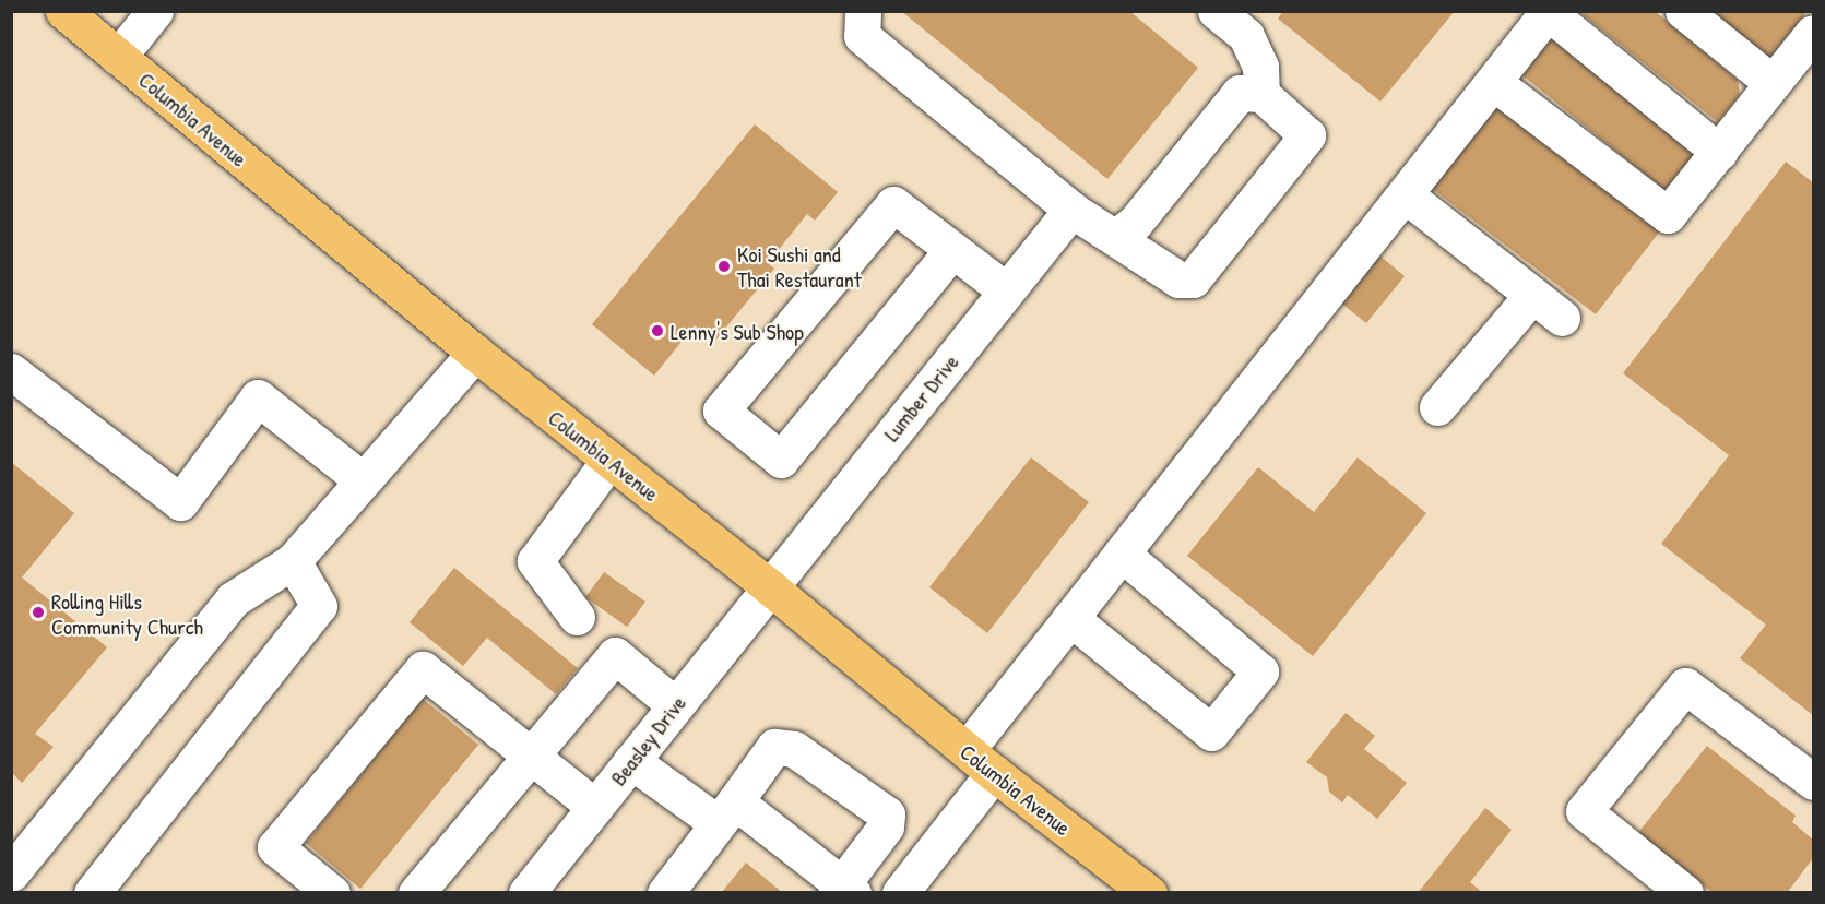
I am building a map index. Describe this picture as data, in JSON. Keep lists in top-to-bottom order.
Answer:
{
  "streets": {
    "main road": ["Columbia Avenue"],
    "street": ["Lumber Drive", "Beasley Drive"]
  },
  "crossings": [
    ["Columbia Avenue", "Lumber Drive"],
    ["Columbia Avenue", "Beasley Drive"],
    ["Lumber Drive", "Beasley Drive"]
  ],
  "places": ["Koi Sushi and Thai Restaurant", "Lenny's Sub Shop", "Rolling Hills Community Church"]
}
